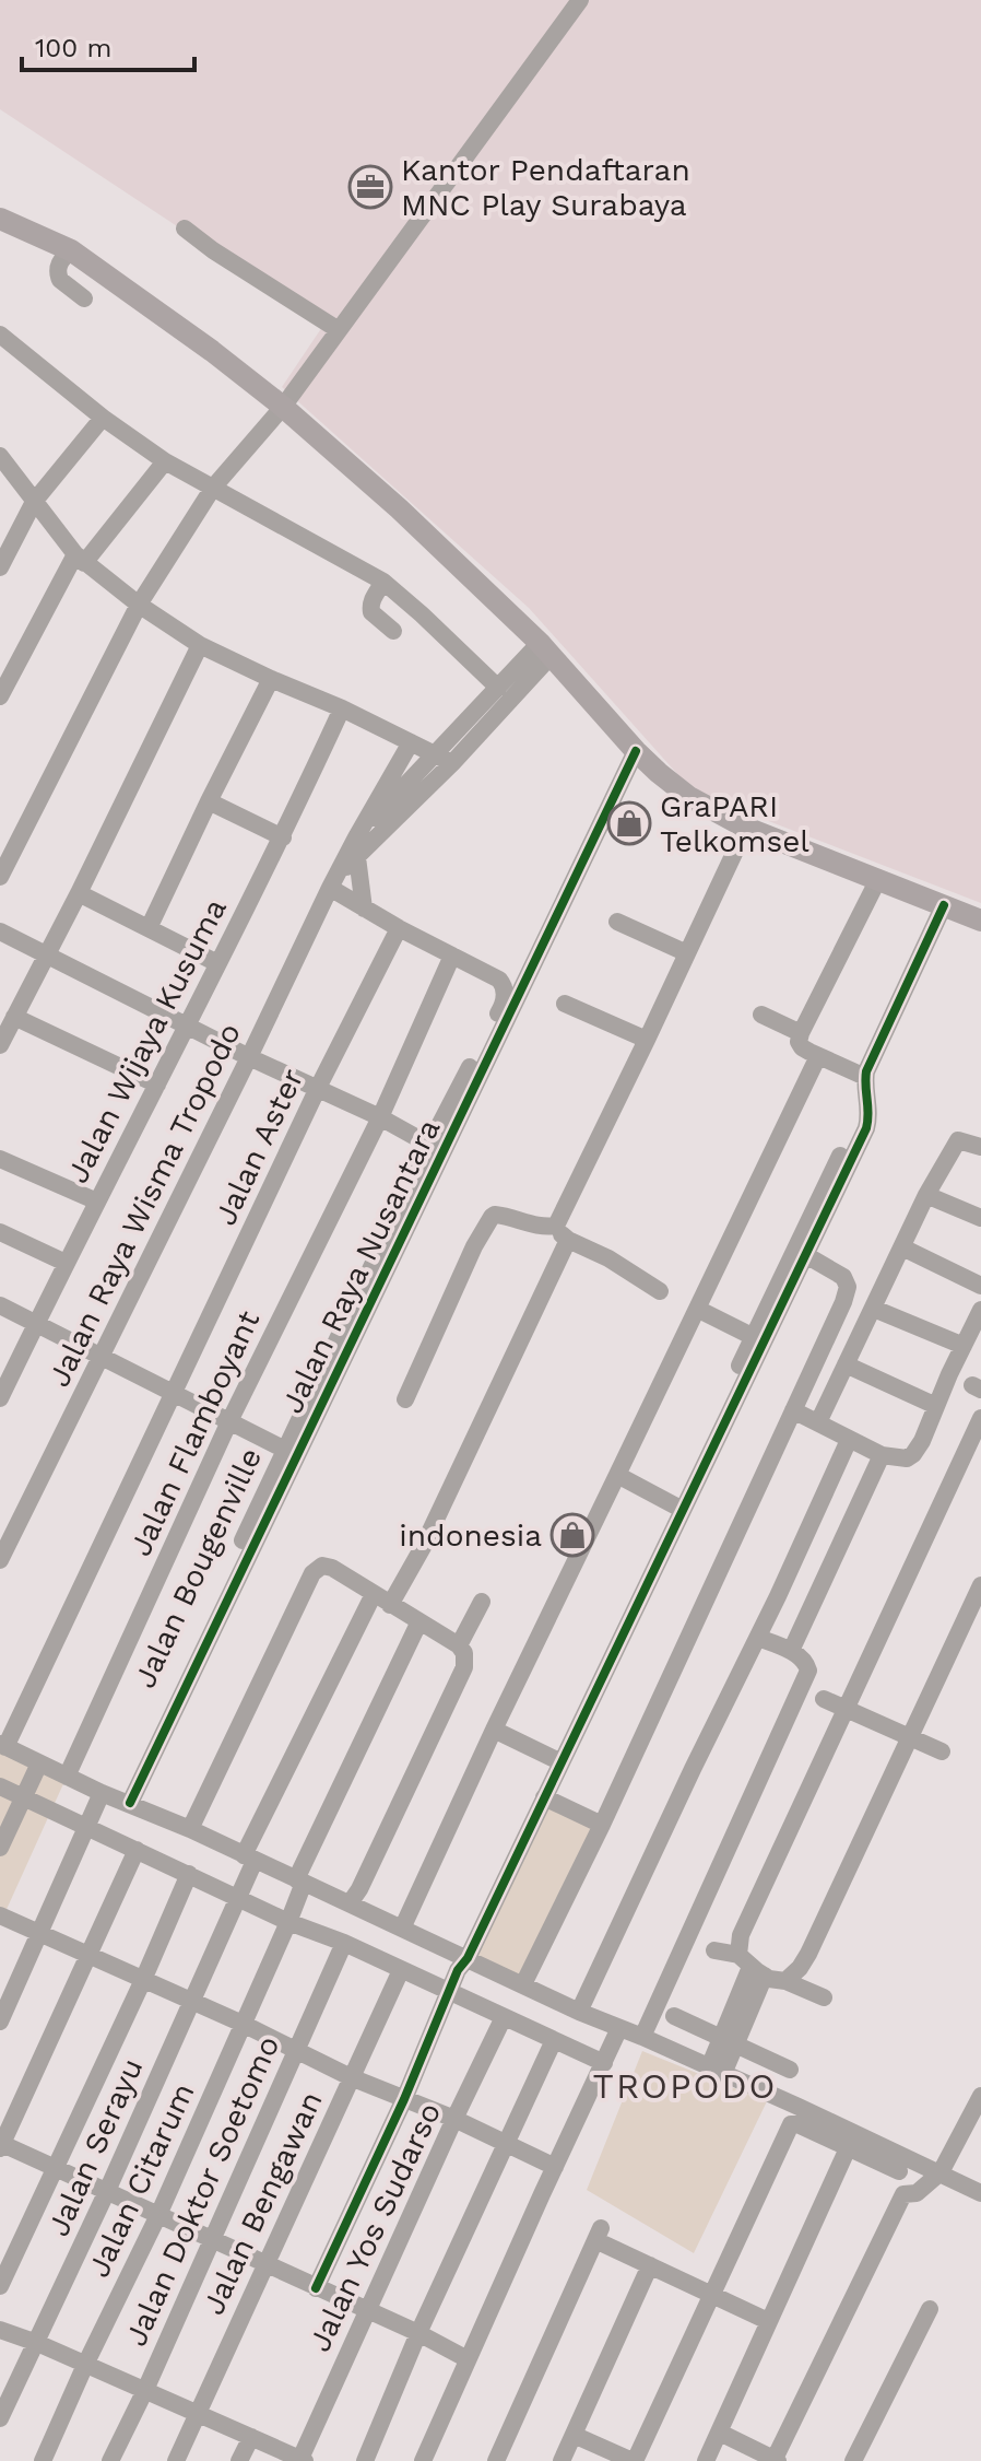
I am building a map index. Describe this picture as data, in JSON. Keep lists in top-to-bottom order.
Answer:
{
  "streets": {
    "street": [
      "Jalan Wijaya Kusuma",
      "Jalan Aster",
      "Jalan Raya Wisma Tropodo",
      "Jalan Raya Nusantara",
      "Jalan Flamboyant",
      "Jalan Bougenville",
      "Jalan Serayu",
      "Jalan Citarum",
      "Jalan Doktor Soetomo",
      "Jalan Bengawan",
      "Jalan Yos Sudarso"
    ]
  },
  "crossings": [
    ["Jalan Raya Nusantara", "Jalan Bougenville"],
    ["Jalan Flamboyant", "Jalan Bougenville"]
  ],
  "districts": ["TROPODO"],
  "places": {
    "office": ["Kantor Pendaftaran MNC Play Surabaya"],
    "shop": ["GraPARI Telkomsel", "indonesia"]
  },
  "scale_bar": "100 m"
}
